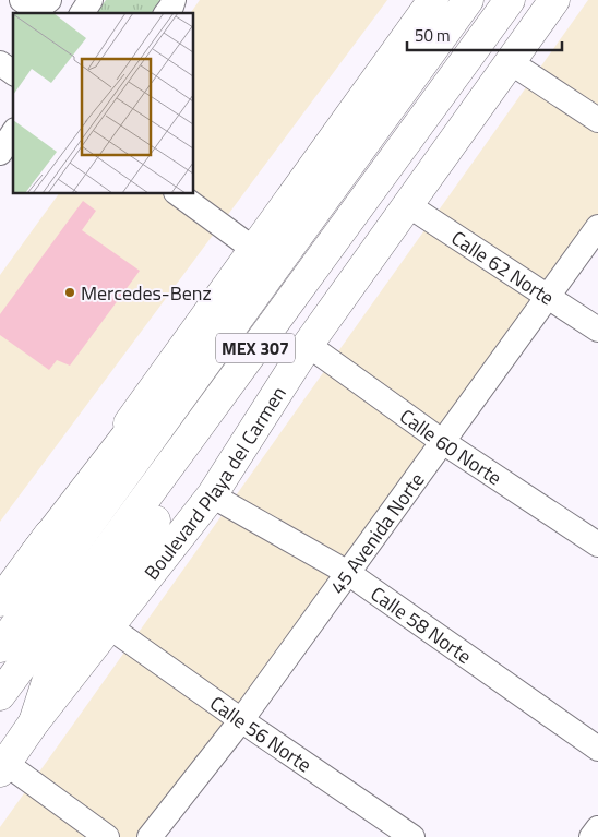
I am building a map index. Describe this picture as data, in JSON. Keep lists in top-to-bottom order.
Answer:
{
  "streets": {
    "main road": ["MEX 307", "Boulevard Playa del Carmen"],
    "street": [
      "Calle 62 Norte",
      "Calle 60 Norte",
      "45 Avenida Norte",
      "Calle 58 Norte",
      "Calle 56 Norte"
    ]
  },
  "crossings": [
    ["Calle 62 Norte", "Boulevard Playa del Carmen"],
    ["Calle 62 Norte", "45 Avenida Norte"],
    ["Calle 60 Norte", "Boulevard Playa del Carmen"],
    ["Calle 60 Norte", "45 Avenida Norte"],
    ["Boulevard Playa del Carmen", "Calle 58 Norte"],
    ["Boulevard Playa del Carmen", "Calle 56 Norte"],
    ["45 Avenida Norte", "Calle 58 Norte"],
    ["45 Avenida Norte", "Calle 56 Norte"]
  ],
  "places": ["Mercedes-Benz"],
  "scale_bar": "50 m"
}
